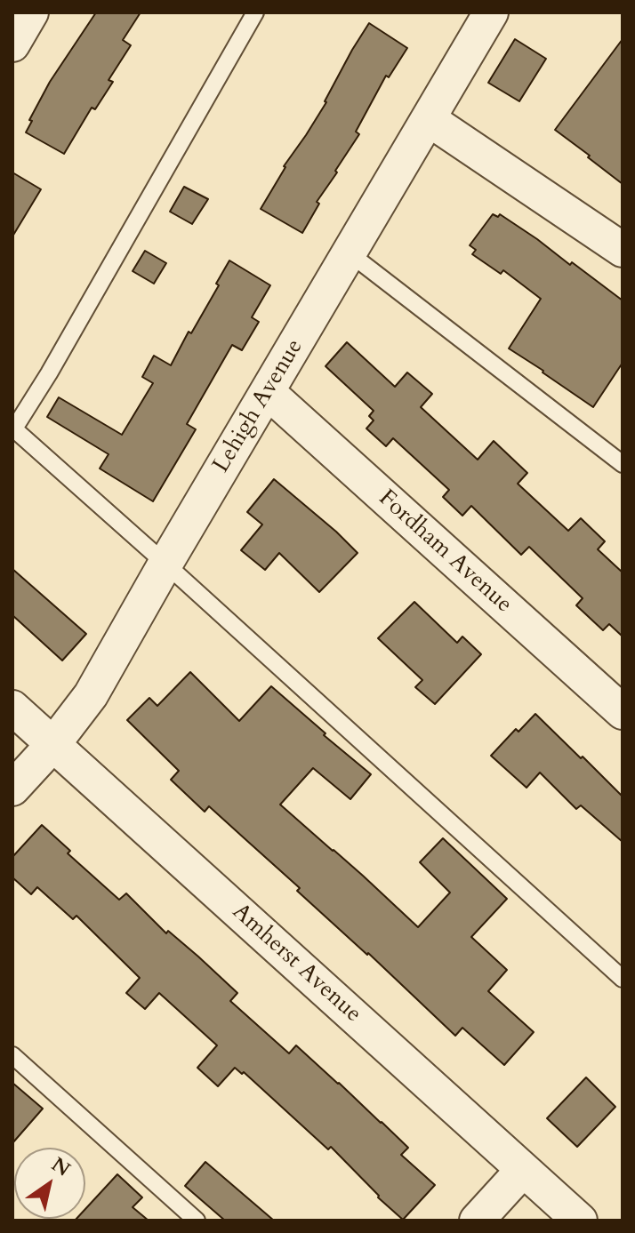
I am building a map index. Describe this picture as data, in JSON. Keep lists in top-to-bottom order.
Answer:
{
  "streets": {
    "street": ["Lehigh Avenue", "Fordham Avenue", "Amherst Avenue"]
  },
  "crossings": [
    ["Lehigh Avenue", "Fordham Avenue"],
    ["Lehigh Avenue", "Amherst Avenue"]
  ],
  "north": "top right"
}
